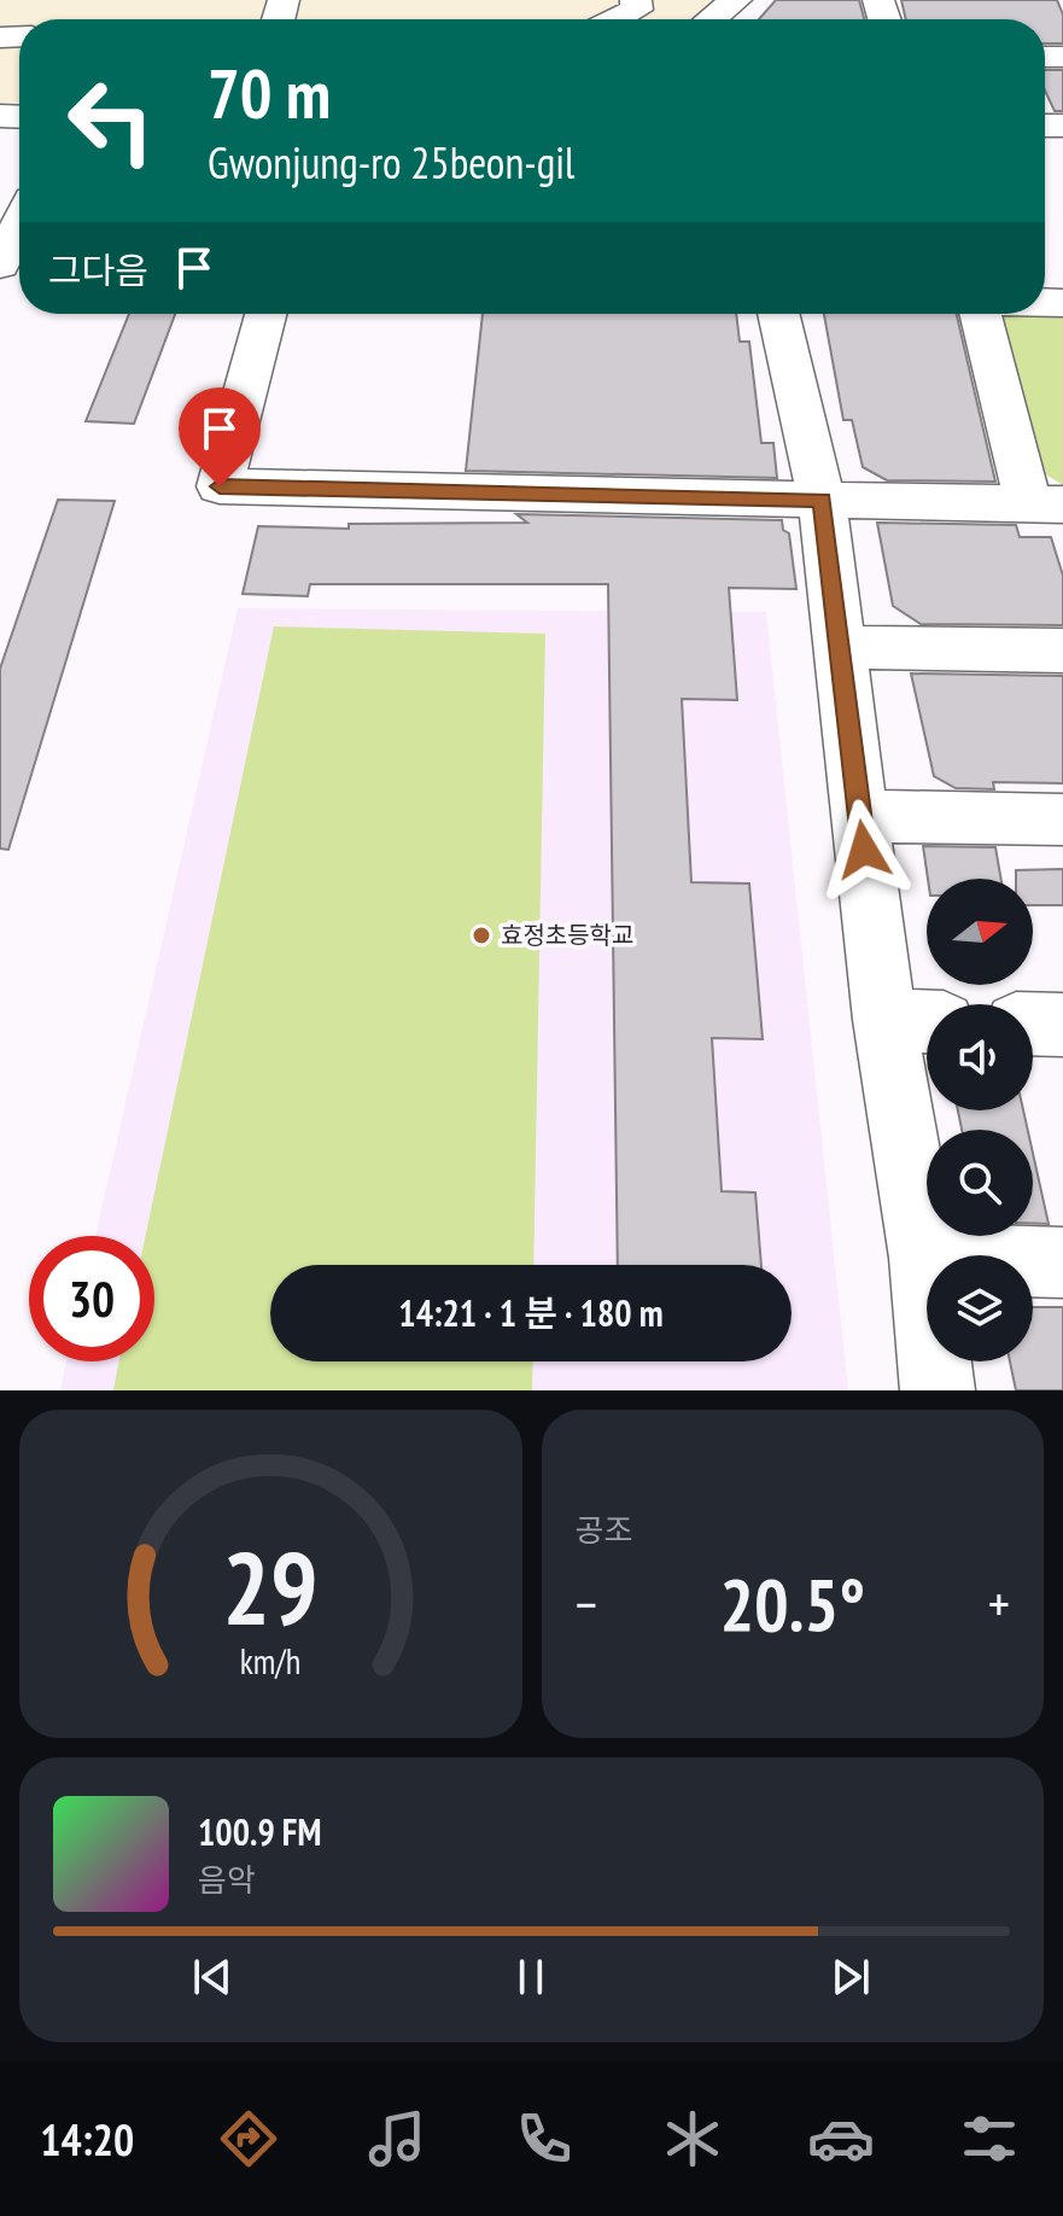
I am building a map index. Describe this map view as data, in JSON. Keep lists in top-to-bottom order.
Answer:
{
  "places": ["효정초등학교"],
  "north": "right",
  "page": {
    "turn": ["70 m", "Gwonjung-ro 25beon-gil"],
    "then": "그다음",
    "limit": "30",
    "trip": "14:21 · 1 분 · 180 m",
    "tile": "공조",
    "heat": ["−", "20.5°", "+"],
    "song": ["100.9 FM", "음악"],
    "tabs": "14:20",
    "gauge": ["29", "km/h"]
  }
}
